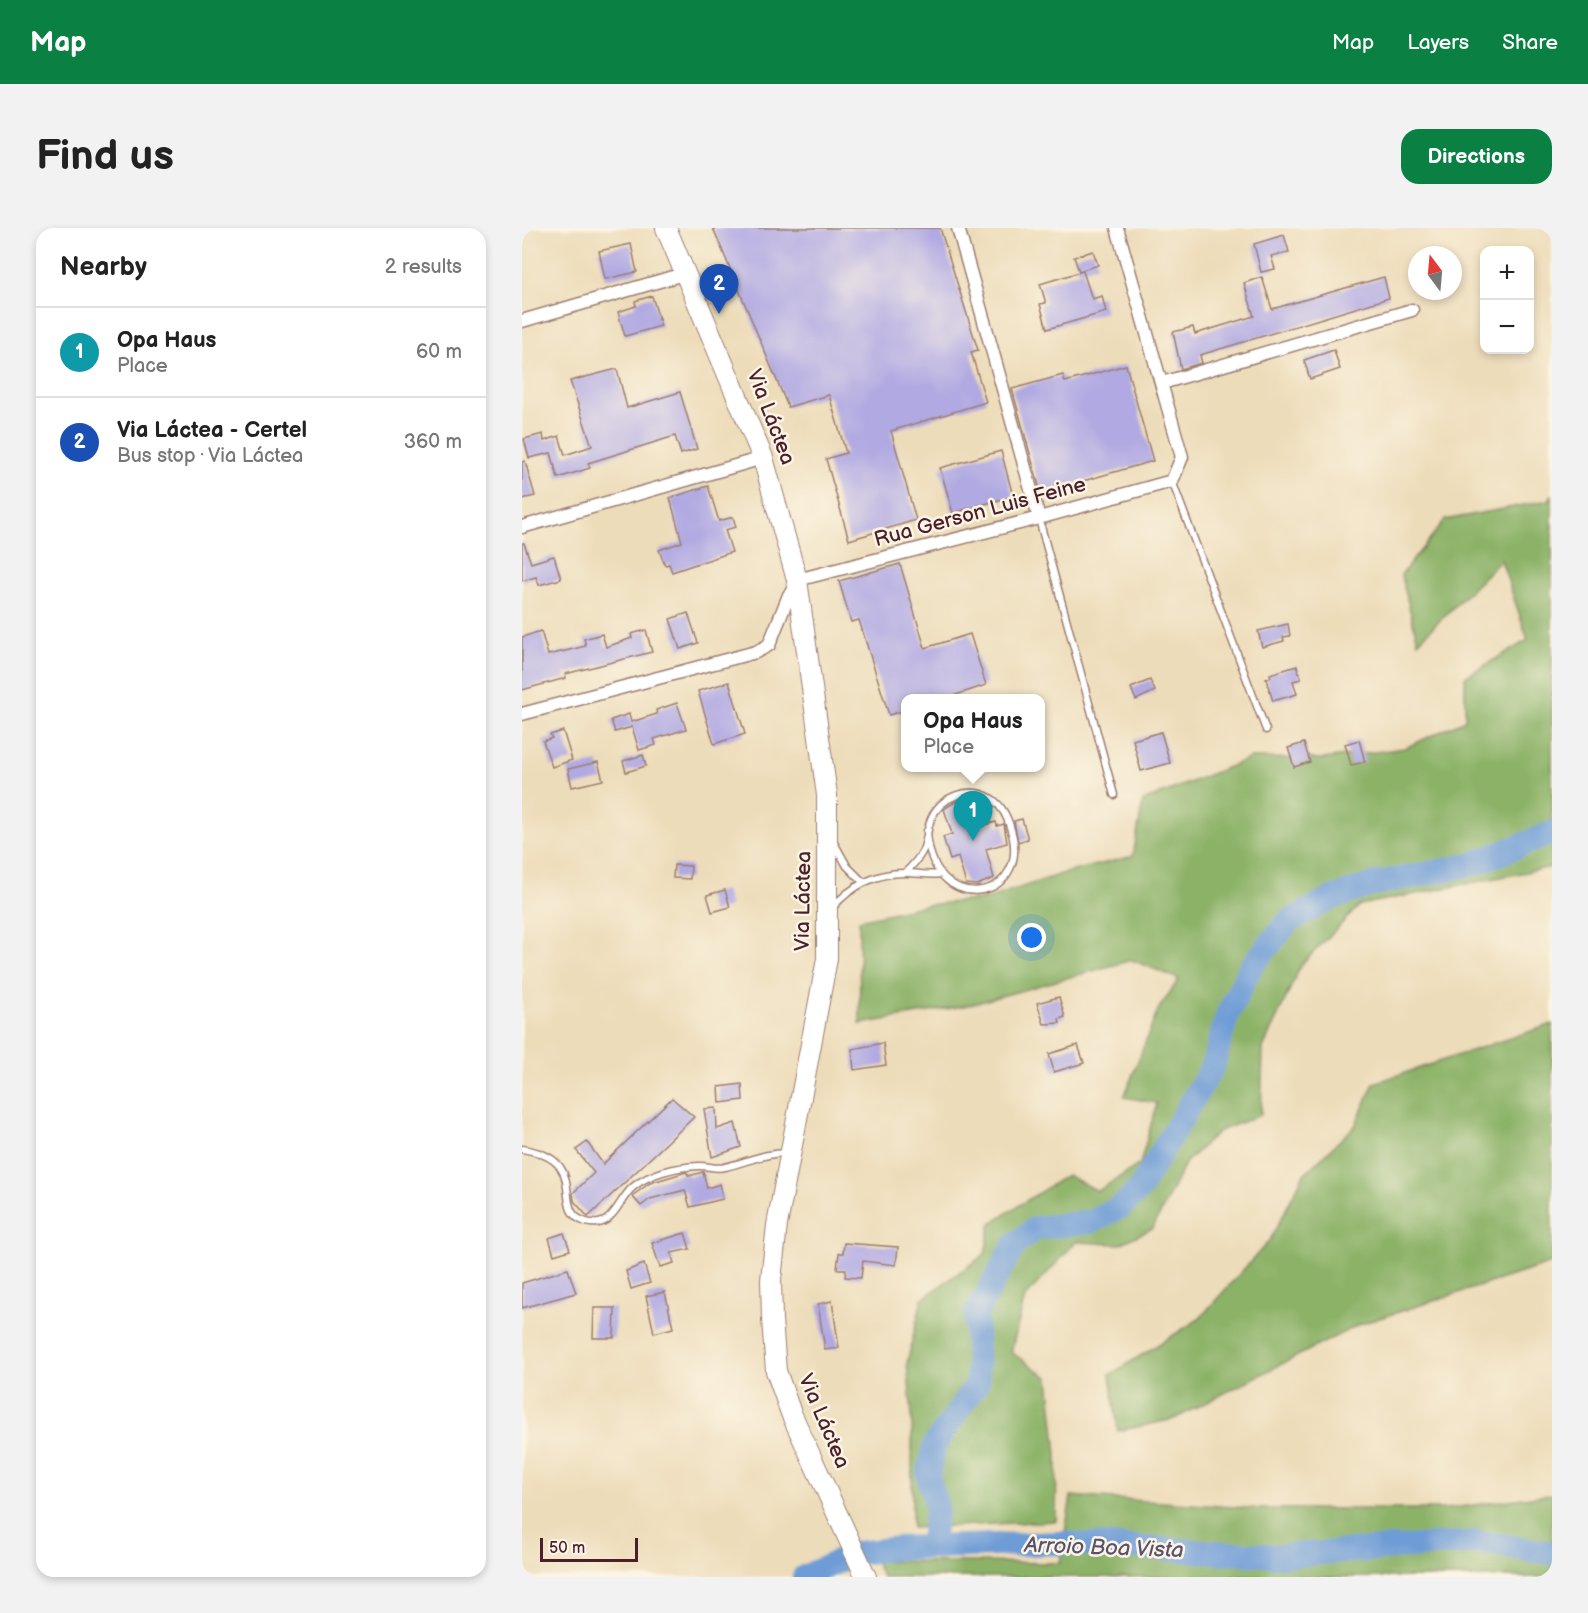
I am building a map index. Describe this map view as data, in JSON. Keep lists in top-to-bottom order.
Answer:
{
  "streets": {
    "main road": ["Via Láctea"],
    "street": ["Rua Gerson Luis Feine"]
  },
  "crossings": [
    ["Via Láctea", "Rua Gerson Luis Feine"]
  ],
  "water": ["Arroio Boa Vista"],
  "scale_bar": "50 m",
  "north": "top",
  "page": {
    "header": "Map",
    "nav": ["Map", "Layers", "Share"],
    "buttons": "Directions",
    "title": "Find us",
    "heading": ["Nearby", "2 results"],
    "map_buttons": ["+", "−"],
    "pins": ["2", "1"],
    "list": [
      {
        "mark": "1",
        "name": "Opa Haus",
        "note": "Place",
        "value": "60 m"
      },
      {
        "mark": "2",
        "name": "Via Láctea - Certel",
        "note": "Bus stop · Via Láctea",
        "value": "360 m"
      }
    ],
    "popup": ["Opa Haus", "Place"],
    "scale": "50 m"
  }
}
